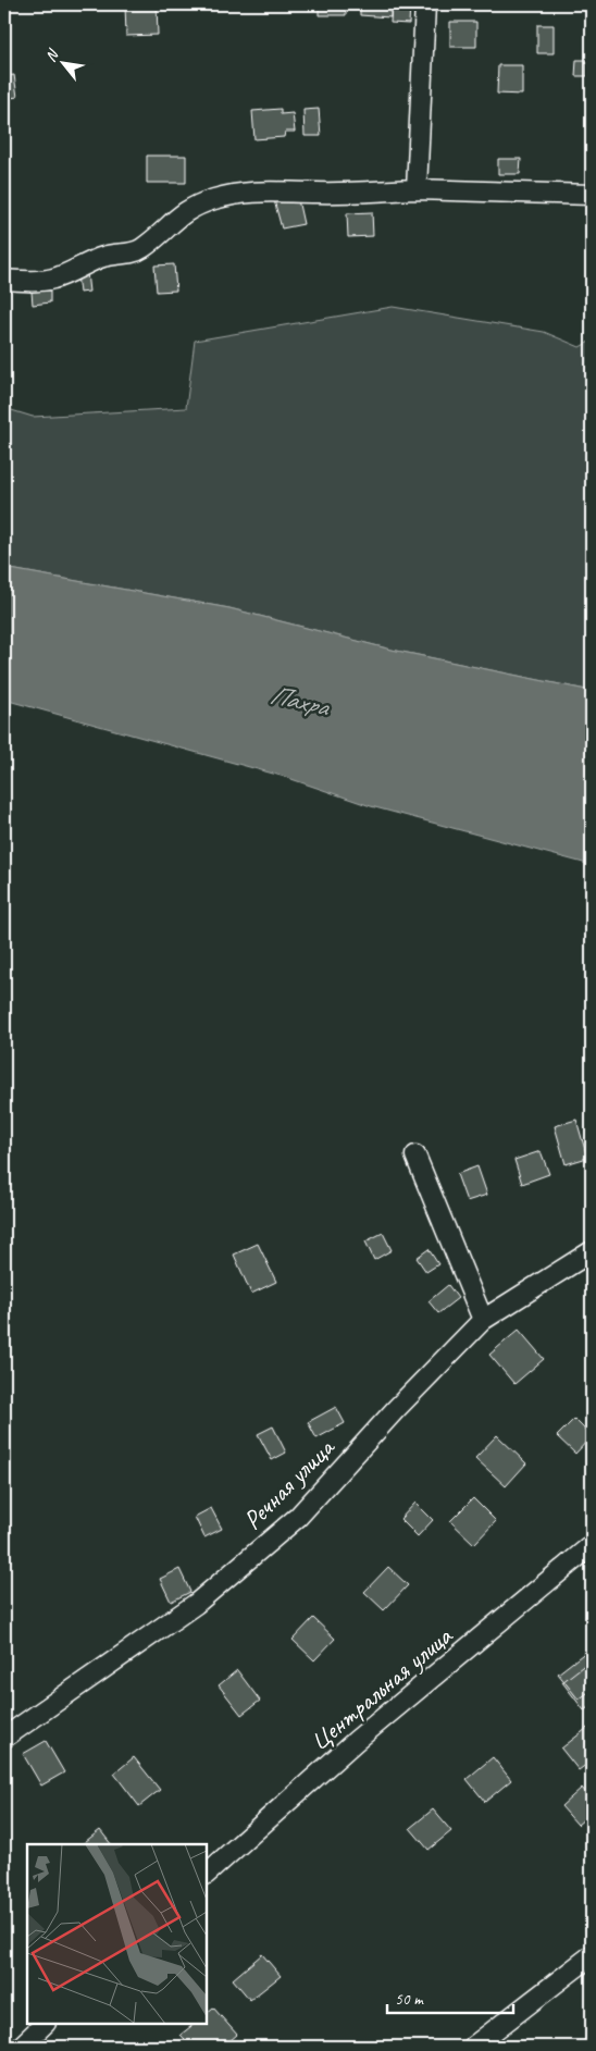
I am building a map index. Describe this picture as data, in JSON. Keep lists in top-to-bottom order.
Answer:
{
  "streets": {
    "street": ["Речная улица", "Центральная улица"]
  },
  "water": ["Пахра"],
  "scale_bar": "50 m",
  "north": "top left"
}
